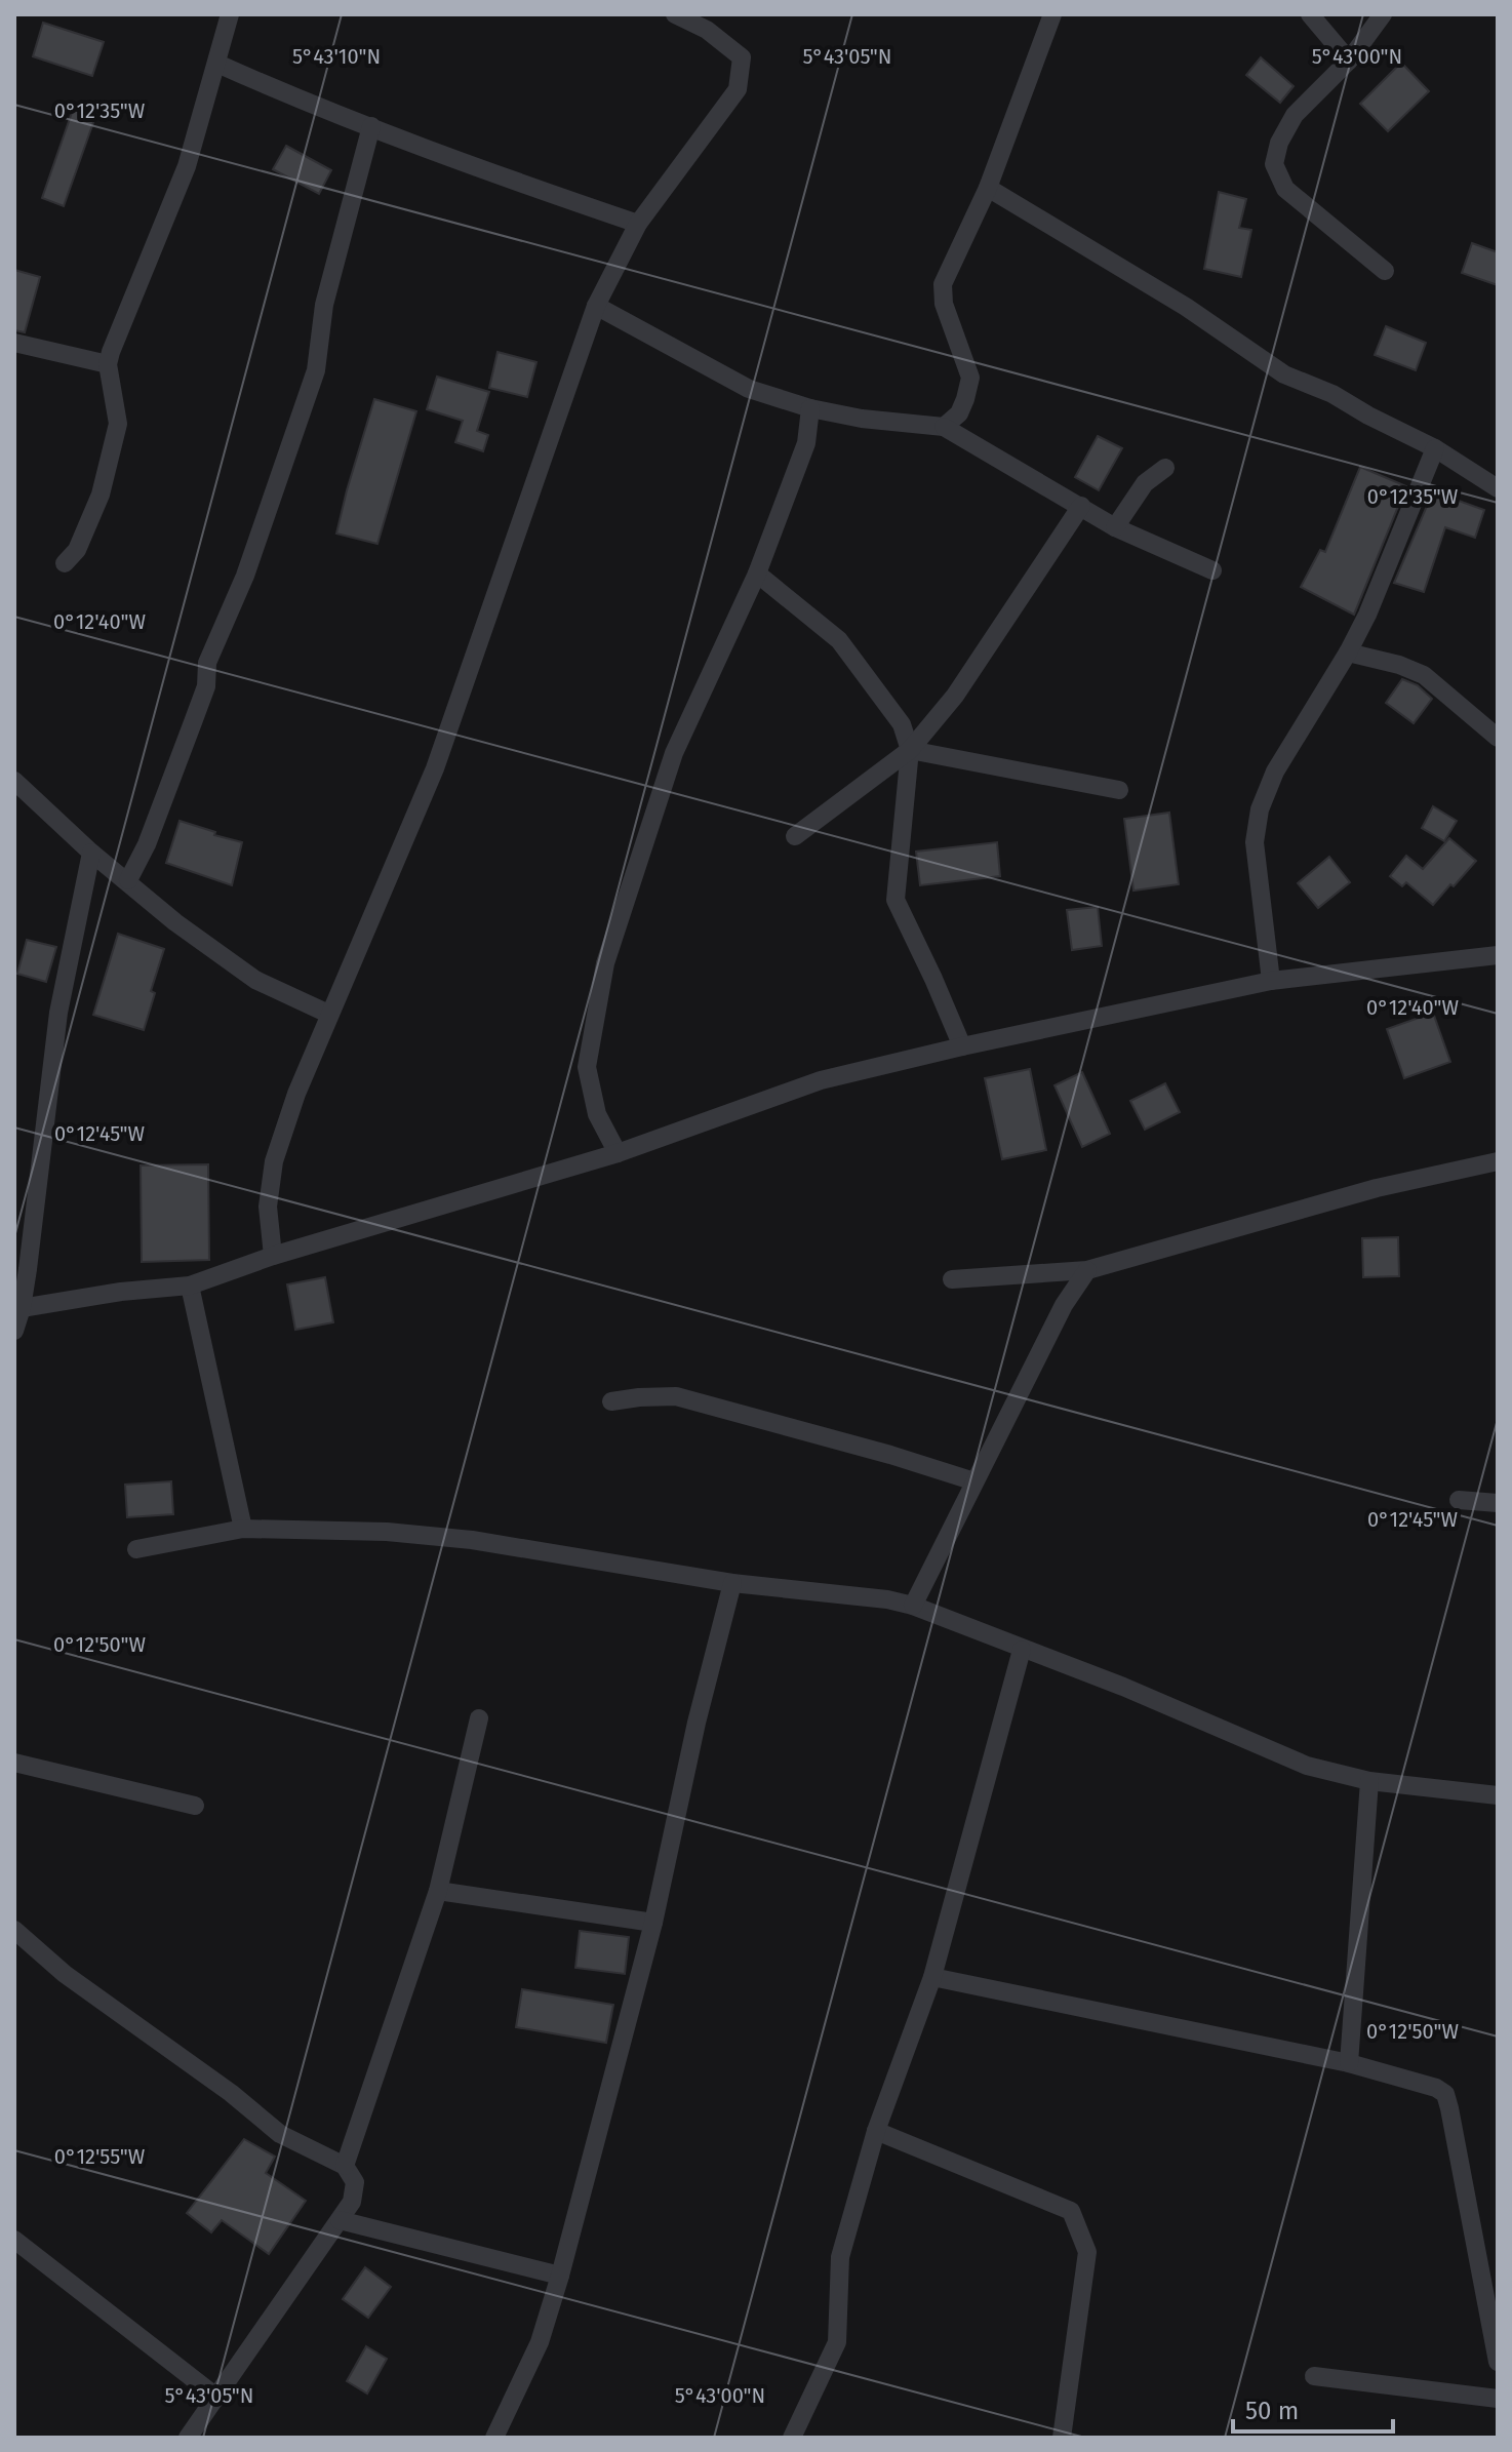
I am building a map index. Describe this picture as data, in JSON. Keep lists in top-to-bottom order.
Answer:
{
  "scale_bar": "50 m",
  "coordinates": [
    "5°43'10\"N",
    "5°43'05\"N",
    "5°43'00\"N",
    "0°12'35\"W",
    "0°12'40\"W",
    "0°12'45\"W",
    "0°12'50\"W",
    "0°12'55\"W"
  ]
}
